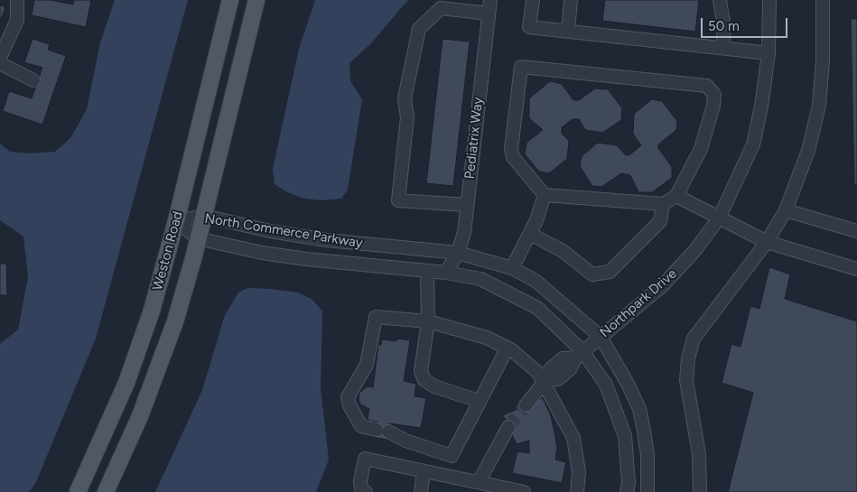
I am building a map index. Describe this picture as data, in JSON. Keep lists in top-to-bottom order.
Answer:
{
  "streets": {
    "main road": ["Weston Road"],
    "street": ["Pediatrix Way", "North Commerce Parkway", "Northpark Drive"]
  },
  "crossings": [
    ["Pediatrix Way", "North Commerce Parkway"],
    ["North Commerce Parkway", "Weston Road"],
    ["North Commerce Parkway", "Northpark Drive"]
  ],
  "scale_bar": "50 m"
}
